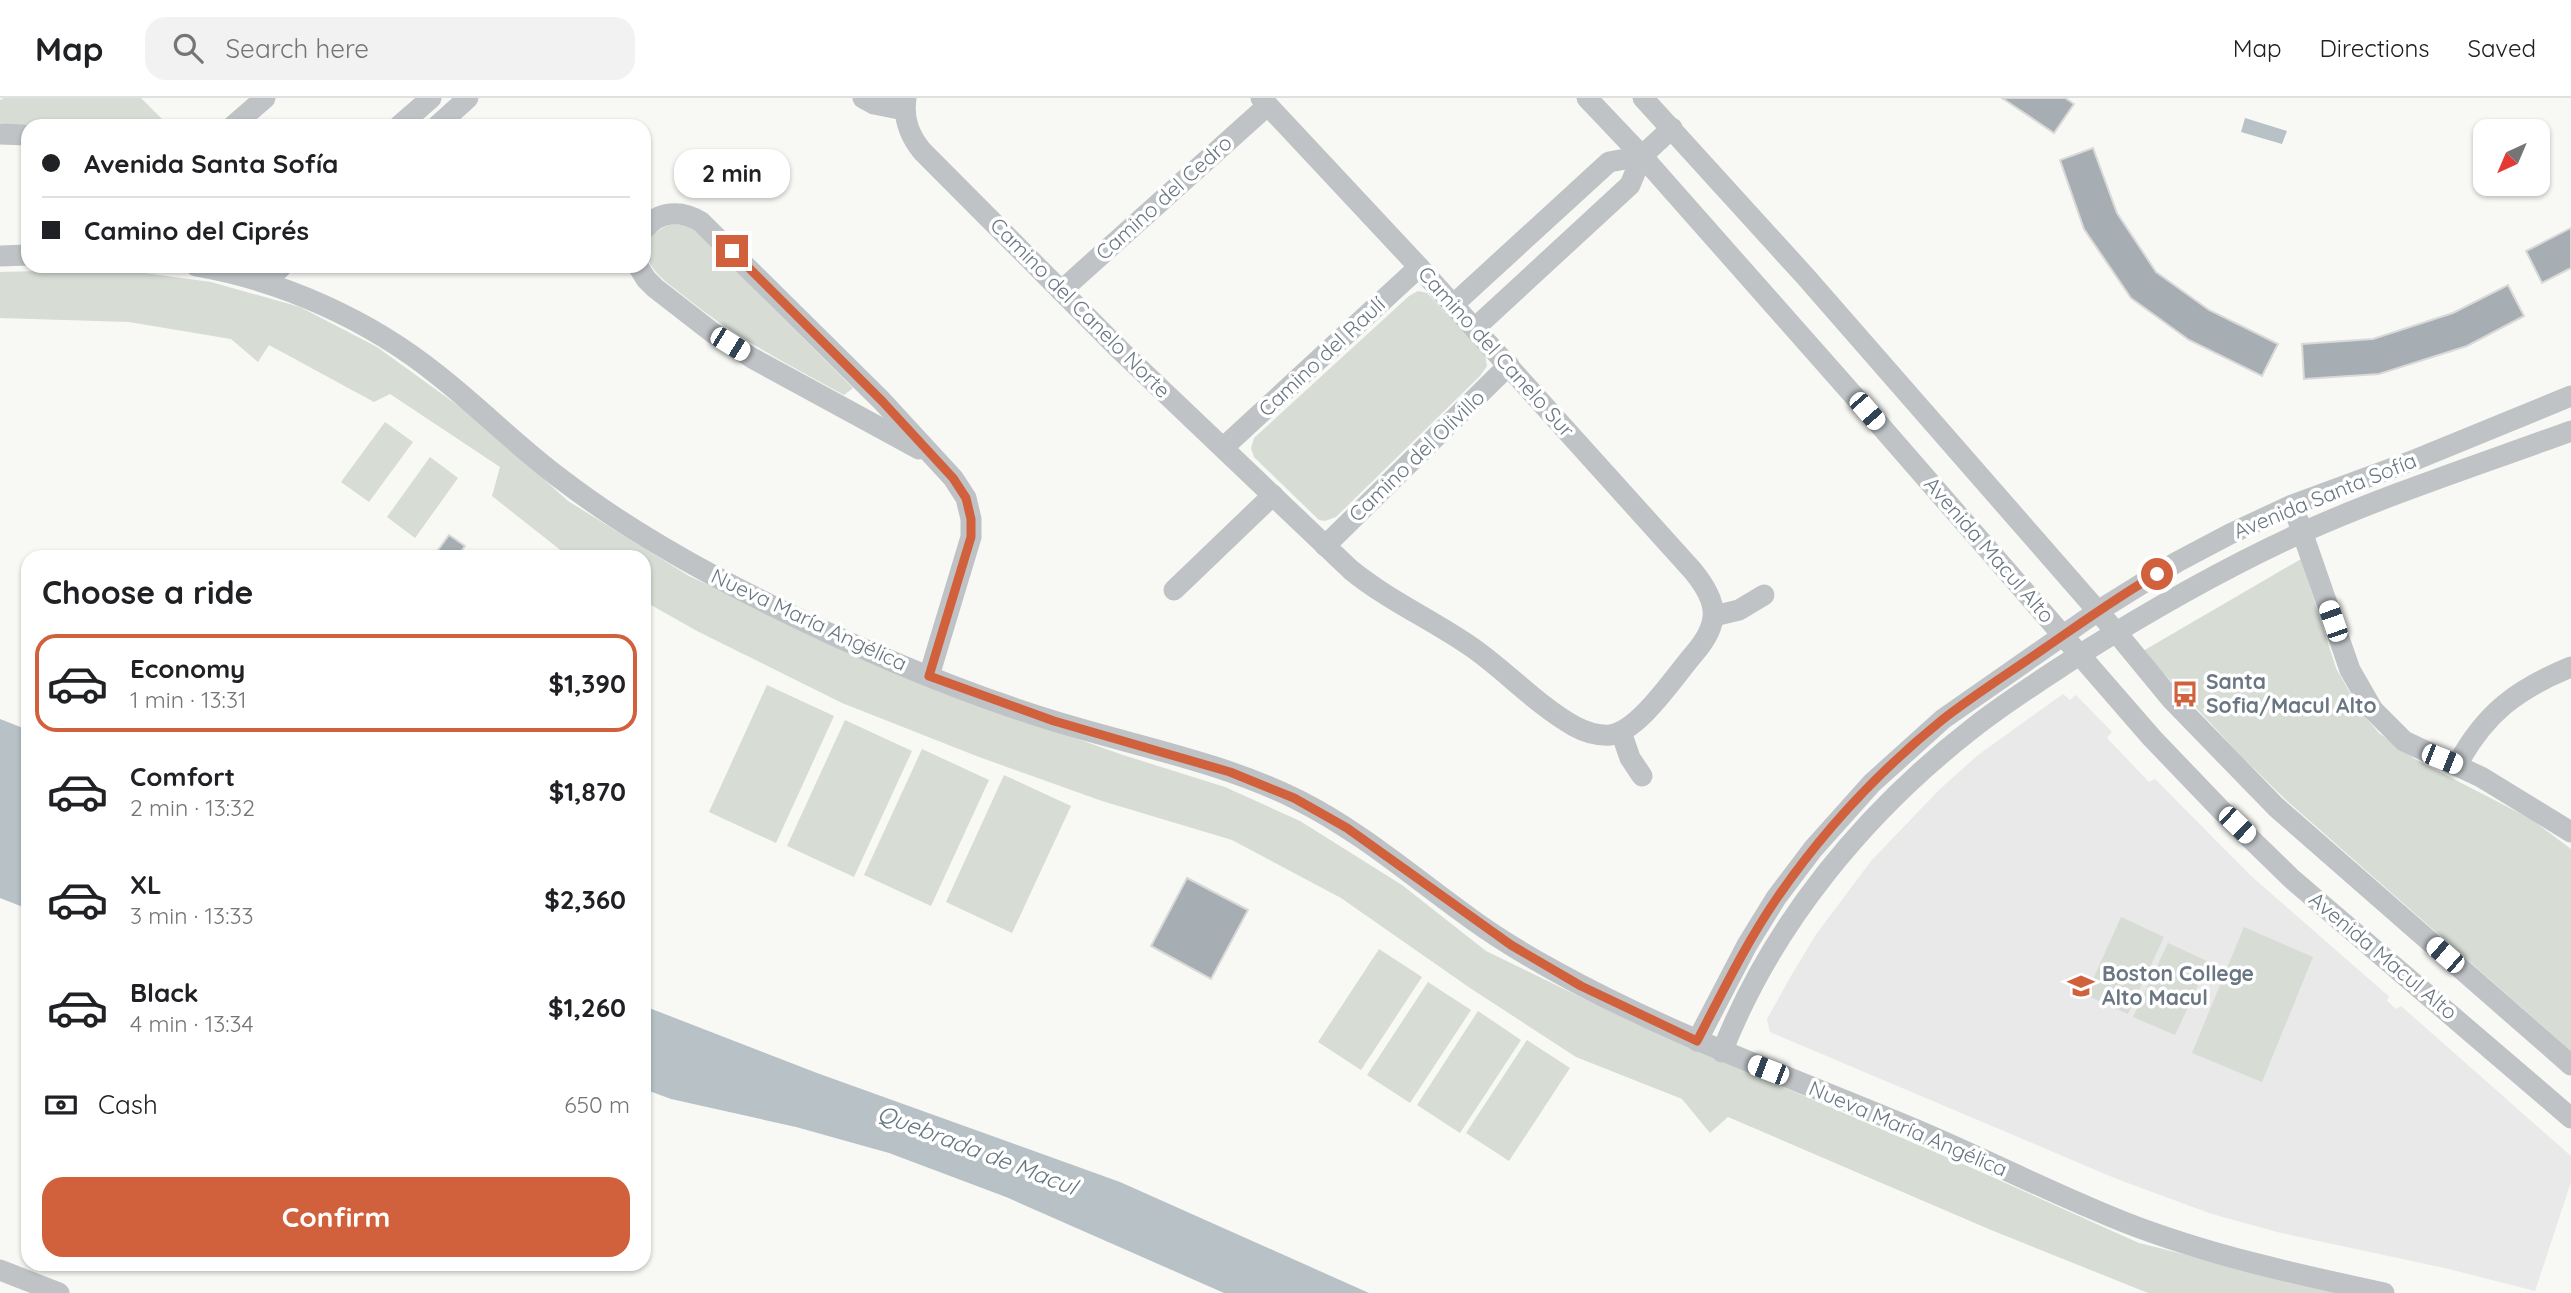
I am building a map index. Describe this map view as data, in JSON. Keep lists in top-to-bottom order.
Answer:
{
  "streets": {
    "street": [
      "Camino del Cedro",
      "Camino del Canelo Norte",
      "Camino del Canelo Sur",
      "Camino del Raulí",
      "Camino del Olivillo",
      "Avenida Santa Sofía",
      "Avenida Macul Alto",
      "Nueva María Angélica"
    ]
  },
  "crossings": [
    ["Camino del Cedro", "Camino del Canelo Norte"],
    ["Camino del Cedro", "Camino del Canelo Sur"],
    ["Camino del Canelo Norte", "Camino del Raulí"],
    ["Camino del Canelo Norte", "Camino del Olivillo"],
    ["Camino del Canelo Sur", "Camino del Raulí"],
    ["Camino del Canelo Sur", "Camino del Olivillo"],
    ["Avenida Santa Sofía", "Avenida Macul Alto"],
    ["Avenida Santa Sofía", "Nueva María Angélica"]
  ],
  "water": ["Quebrada de Macul"],
  "places": {
    "bus stop": ["Santa Sofia/Macul Alto"],
    "school or university": ["Boston College Alto Macul"]
  },
  "north": "bottom left",
  "page": {
    "header": "Map",
    "search": "Search here",
    "nav": ["Map", "Directions", "Saved"],
    "banner": ["Avenida Santa Sofía", "Camino del Ciprés"],
    "bubble": "2 min",
    "heading": "Choose a ride",
    "list": [
      {
        "name": "Economy",
        "note": "1 min · 13:31",
        "value": "$1,390"
      },
      {
        "name": "Comfort",
        "note": "2 min · 13:32",
        "value": "$1,870"
      },
      {
        "name": "XL",
        "note": "3 min · 13:33",
        "value": "$2,360"
      },
      {
        "name": "Black",
        "note": "4 min · 13:34",
        "value": "$1,260"
      }
    ],
    "pay": ["Cash", "650 m"],
    "buttons": "Confirm"
  }
}
